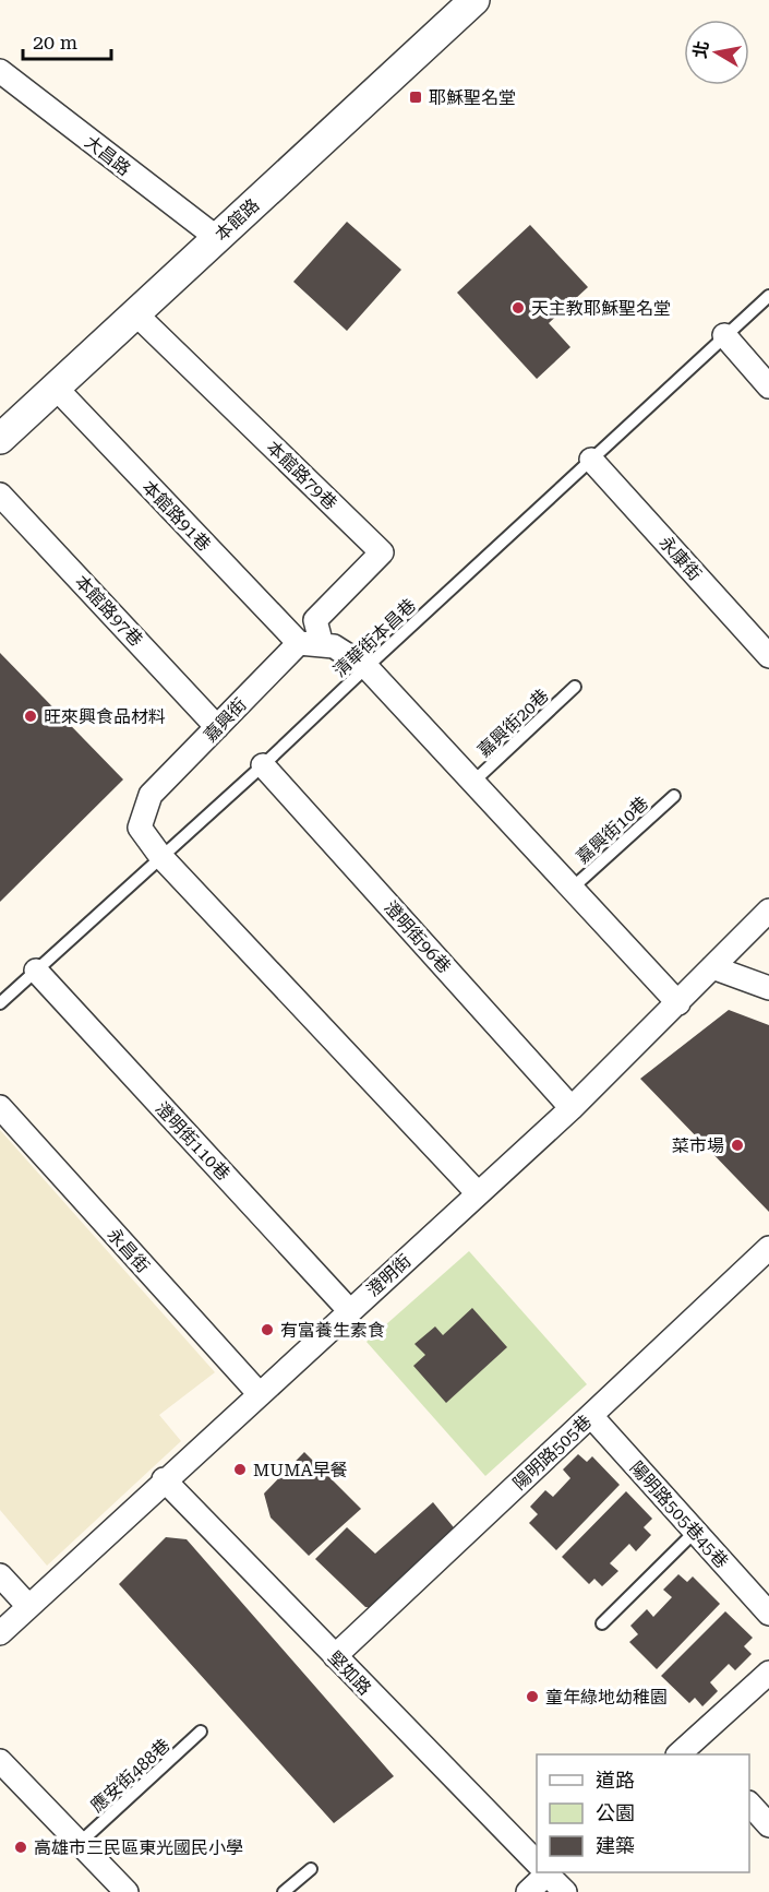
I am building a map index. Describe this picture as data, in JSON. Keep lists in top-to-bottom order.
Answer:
{
  "streets": {
    "street": [
      "大昌路",
      "本館路",
      "本館路79巷",
      "本館路91巷",
      "永康街",
      "本館路97巷",
      "嘉興街",
      "澄明街96巷",
      "澄明街110巷",
      "永昌街",
      "澄明街",
      "陽明路505巷",
      "陽明路505巷45巷",
      "堅如路"
    ],
    "lane": [
      "清華街本昌巷",
      "嘉興街20巷",
      "嘉興街10巷",
      "應安街488巷"
    ]
  },
  "crossings": [
    ["大昌路", "本館路"],
    ["本館路", "本館路79巷"],
    ["本館路", "本館路91巷"],
    ["本館路79巷", "本館路91巷"],
    ["本館路79巷", "嘉興街"],
    ["本館路91巷", "嘉興街"],
    ["永康街", "清華街本昌巷"],
    ["本館路97巷", "嘉興街"],
    ["清華街本昌巷", "嘉興街"],
    ["清華街本昌巷", "澄明街96巷"],
    ["清華街本昌巷", "澄明街110巷"],
    ["嘉興街", "澄明街"],
    ["澄明街96巷", "澄明街"],
    ["澄明街110巷", "澄明街"],
    ["永昌街", "澄明街"],
    ["澄明街", "堅如路"],
    ["陽明路505巷", "陽明路505巷45巷"],
    ["陽明路505巷", "堅如路"]
  ],
  "places": {
    "transit": ["耶穌聖名堂"],
    "other": [
      "天主教耶穌聖名堂",
      "旺來興食品材料",
      "菜市場",
      "有富養生素食",
      "MUMA早餐",
      "童年綠地幼稚園",
      "高雄市三民區東光國民小學"
    ]
  },
  "legend": ["道路", "公園", "建築"],
  "scale_bar": "20 m",
  "north": "left"
}
